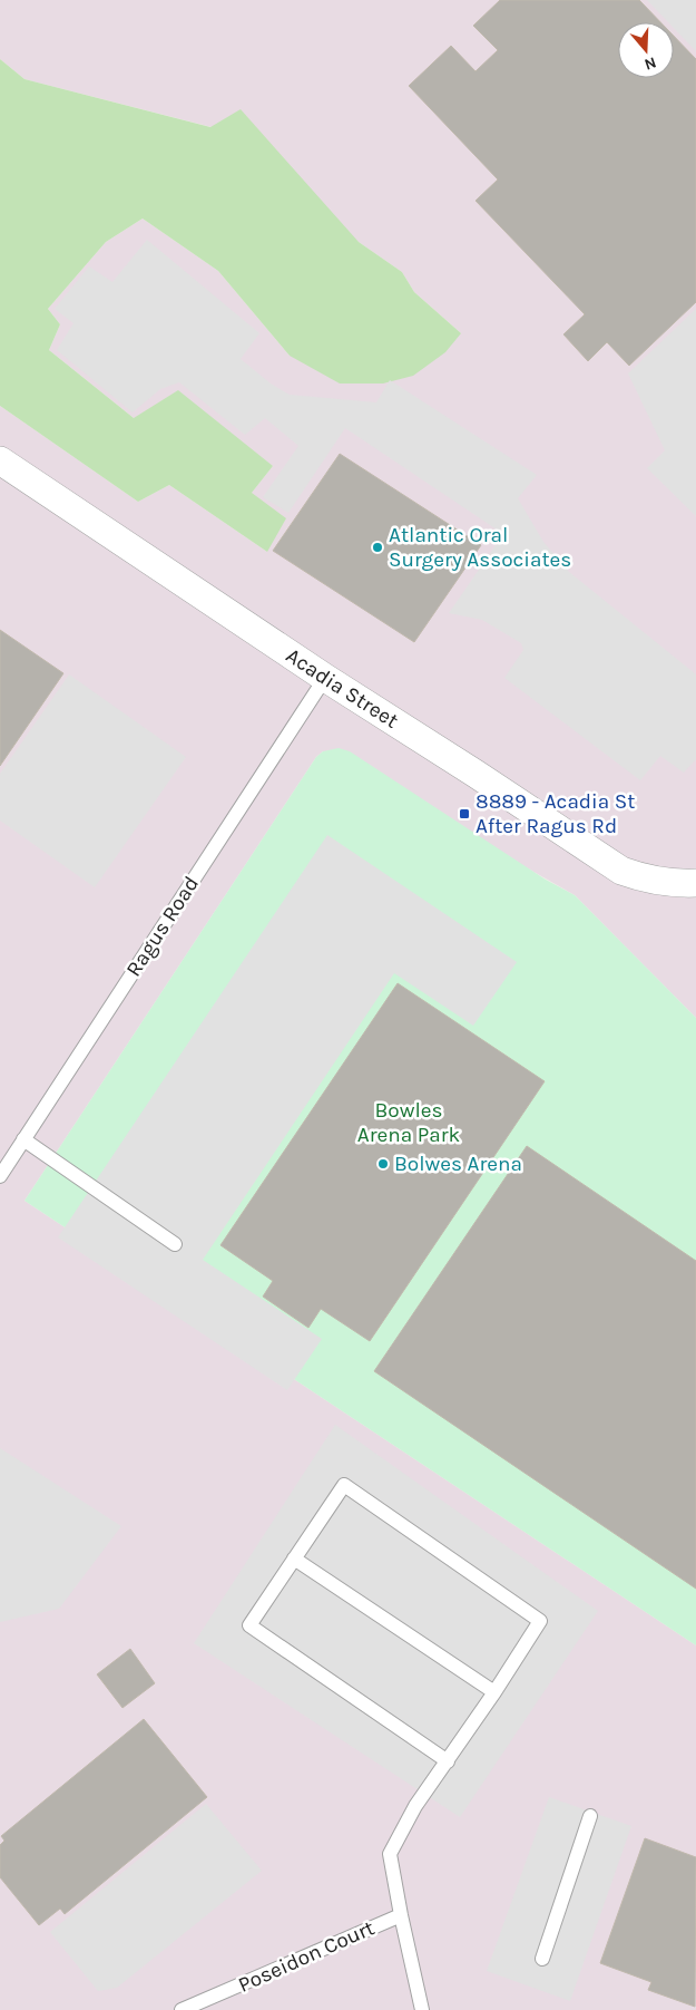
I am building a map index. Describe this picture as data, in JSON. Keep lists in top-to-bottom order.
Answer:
{
  "streets": {
    "street": ["Acadia Street"],
    "lane": ["Ragus Road", "Poseidon Court"]
  },
  "crossings": [
    ["Acadia Street", "Ragus Road"]
  ],
  "parks": ["Bowles Arena Park"],
  "places": {
    "other": ["Atlantic Oral Surgery Associates", "Bolwes Arena"],
    "transit": ["8889 - Acadia St After Ragus Rd"]
  },
  "north": "bottom"
}
